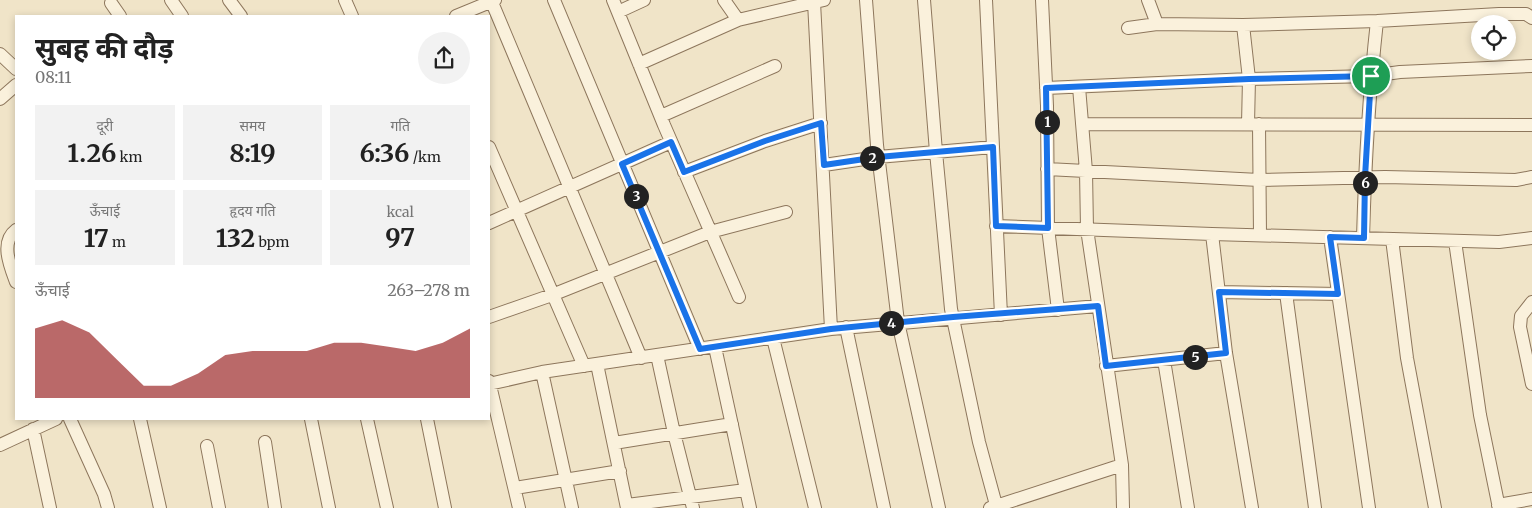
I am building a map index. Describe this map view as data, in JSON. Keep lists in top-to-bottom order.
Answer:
{
  "page": {
    "heading": ["सुबह की दौड़", "08:11"],
    "stats": [
      ["दूरी", "1.26 km"],
      ["समय", "8:19"],
      ["गति", "6:36 /km"],
      ["ऊँचाई", "17 m"],
      ["हृदय गति", "132 bpm"],
      ["kcal", "97"]
    ],
    "pins": [
      "1",
      "2",
      "6",
      "3",
      "4",
      "5"
    ],
    "chart": ["ऊँचाई", "263–278 m"]
  }
}
